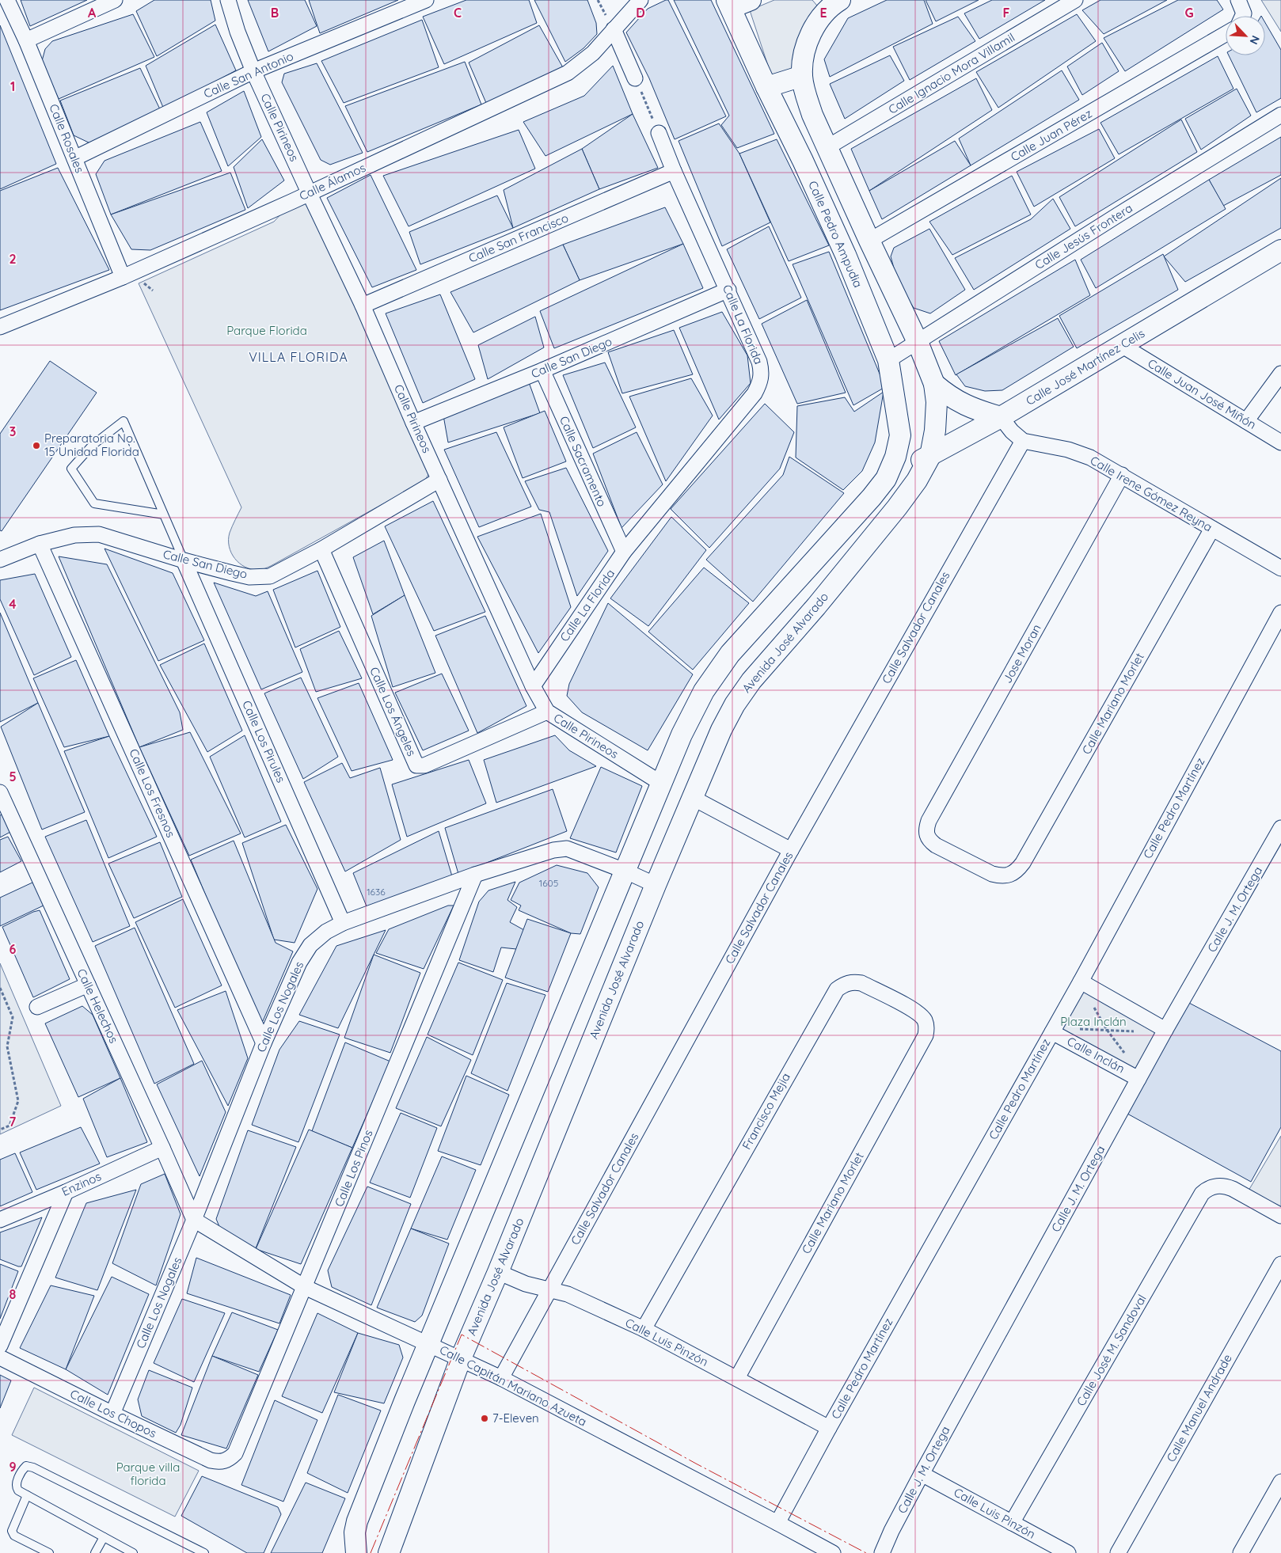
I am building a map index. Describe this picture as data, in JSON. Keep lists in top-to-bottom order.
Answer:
{
  "streets": {
    "street": [
      "Calle Ignacio Mora Villamil",
      "Calle San Antonio",
      "Calle Pirineos",
      "Calle Juan Pérez",
      "Calle Rosales",
      "Calle Álamos",
      "Calle Pedro Ampudia",
      "Calle Jesús Frontera",
      "Calle San Francisco",
      "Calle La Florida",
      "Calle San Diego",
      "Calle José Martínez Celis",
      "Calle Juan José Miñón",
      "Calle Sacramento",
      "Calle Irene Gómez Reyna",
      "Calle Salvador Canales",
      "Avenida José Alvarado",
      "Jose Moran",
      "Calle Mariano Morlet",
      "Calle Los Ángeles",
      "Calle Los Pirules",
      "Calle Los Fresnos",
      "Calle Pedro Martínez",
      "Calle J. M. Ortega",
      "Calle Helechos",
      "Calle Los Nogales",
      "Calle Inclán",
      "Francisco Mejia",
      "Calle Los Pinos",
      "Enzinos",
      "Calle Luis Pinzón",
      "Calle José M. Sandoval",
      "Calle Capitán Mariano Azueta",
      "Calle Manuel Andrade",
      "Calle Los Chopos"
    ]
  },
  "crossings": [
    ["Calle San Antonio", "Calle Pirineos"],
    ["Calle San Antonio", "Calle Rosales"],
    ["Calle Pirineos", "Calle Álamos"],
    ["Calle Pirineos", "Calle San Francisco"],
    ["Calle Pirineos", "Calle La Florida"],
    ["Calle Pirineos", "Calle San Diego"],
    ["Calle Pirineos", "Calle Los Ángeles"],
    ["Calle Rosales", "Calle Álamos"],
    ["Calle Pedro Ampudia", "Calle Jesús Frontera"],
    ["Calle Pedro Ampudia", "Calle José Martínez Celis"],
    ["Calle San Francisco", "Calle La Florida"],
    ["Calle La Florida", "Calle San Diego"],
    ["Calle La Florida", "Calle Sacramento"],
    ["Calle San Diego", "Calle Sacramento"],
    ["Calle San Diego", "Calle Los Ángeles"],
    ["Calle San Diego", "Calle Los Pirules"],
    ["Calle San Diego", "Calle Los Fresnos"],
    ["Calle José Martínez Celis", "Calle Juan José Miñón"],
    ["Calle José Martínez Celis", "Avenida José Alvarado"],
    ["Calle Irene Gómez Reyna", "Calle Salvador Canales"],
    ["Calle Irene Gómez Reyna", "Jose Moran"],
    ["Calle Irene Gómez Reyna", "Calle Mariano Morlet"],
    ["Calle Salvador Canales", "Calle Luis Pinzón"],
    ["Calle Salvador Canales", "Calle Capitán Mariano Azueta"],
    ["Avenida José Alvarado", "Calle Los Nogales"],
    ["Avenida José Alvarado", "Calle Luis Pinzón"],
    ["Avenida José Alvarado", "Calle Capitán Mariano Azueta"],
    ["Jose Moran", "Calle Mariano Morlet"],
    ["Calle Mariano Morlet", "Francisco Mejia"],
    ["Calle Mariano Morlet", "Calle Luis Pinzón"],
    ["Calle Los Pirules", "Calle Los Nogales"],
    ["Calle Los Fresnos", "Calle Los Nogales"],
    ["Calle Pedro Martínez", "Calle Inclán"],
    ["Calle Pedro Martínez", "Calle Luis Pinzón"],
    ["Calle Pedro Martínez", "Calle Capitán Mariano Azueta"],
    ["Calle J. M. Ortega", "Calle Inclán"],
    ["Calle J. M. Ortega", "Calle Luis Pinzón"],
    ["Calle Helechos", "Calle Los Nogales"],
    ["Calle Helechos", "Enzinos"],
    ["Calle Helechos", "Calle Capitán Mariano Azueta"],
    ["Calle Los Nogales", "Calle Los Pinos"],
    ["Calle Los Nogales", "Calle Capitán Mariano Azueta"],
    ["Calle Los Nogales", "Calle Los Chopos"],
    ["Francisco Mejia", "Calle Luis Pinzón"],
    ["Calle Los Pinos", "Calle Capitán Mariano Azueta"],
    ["Calle Los Pinos", "Calle Los Chopos"],
    ["Calle Luis Pinzón", "Calle José M. Sandoval"]
  ],
  "districts": ["VILLA FLORIDA"],
  "parks": ["Parque Florida", "Plaza Inclán", "Parque villa florida"],
  "places": ["Preparatoria No. 15 Unidad Florida", "7-Eleven"],
  "house_numbers": ["1605", "1636"],
  "north": "bottom right",
  "grid": {
    "columns": [
      "A",
      "B",
      "C",
      "D",
      "E",
      "F",
      "G"
    ],
    "rows": [
      "1",
      "2",
      "3",
      "4",
      "5",
      "6",
      "7",
      "8",
      "9"
    ]
  }
}
